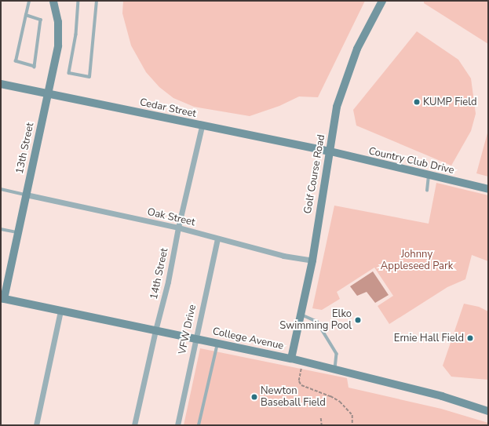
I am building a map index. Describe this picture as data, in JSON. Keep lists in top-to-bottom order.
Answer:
{
  "streets": {
    "street": [
      "Cedar Street",
      "13th Street",
      "Country Club Drive",
      "Golf Course Road",
      "Oak Street",
      "14th Street",
      "VFW Drive",
      "College Avenue"
    ]
  },
  "crossings": [
    ["Cedar Street", "13th Street"],
    ["Cedar Street", "Country Club Drive"],
    ["Cedar Street", "Golf Course Road"],
    ["Cedar Street", "14th Street"],
    ["13th Street", "Oak Street"],
    ["13th Street", "College Avenue"],
    ["Country Club Drive", "Golf Course Road"],
    ["Golf Course Road", "Oak Street"],
    ["Golf Course Road", "College Avenue"],
    ["Oak Street", "14th Street"],
    ["Oak Street", "VFW Drive"],
    ["14th Street", "College Avenue"],
    ["VFW Drive", "College Avenue"]
  ],
  "parks": ["Johnny Appleseed Park"],
  "places": [
    "KUMP Field",
    "Elko Swimming Pool",
    "Ernie Hall Field",
    "Newton Baseball Field"
  ]
}
